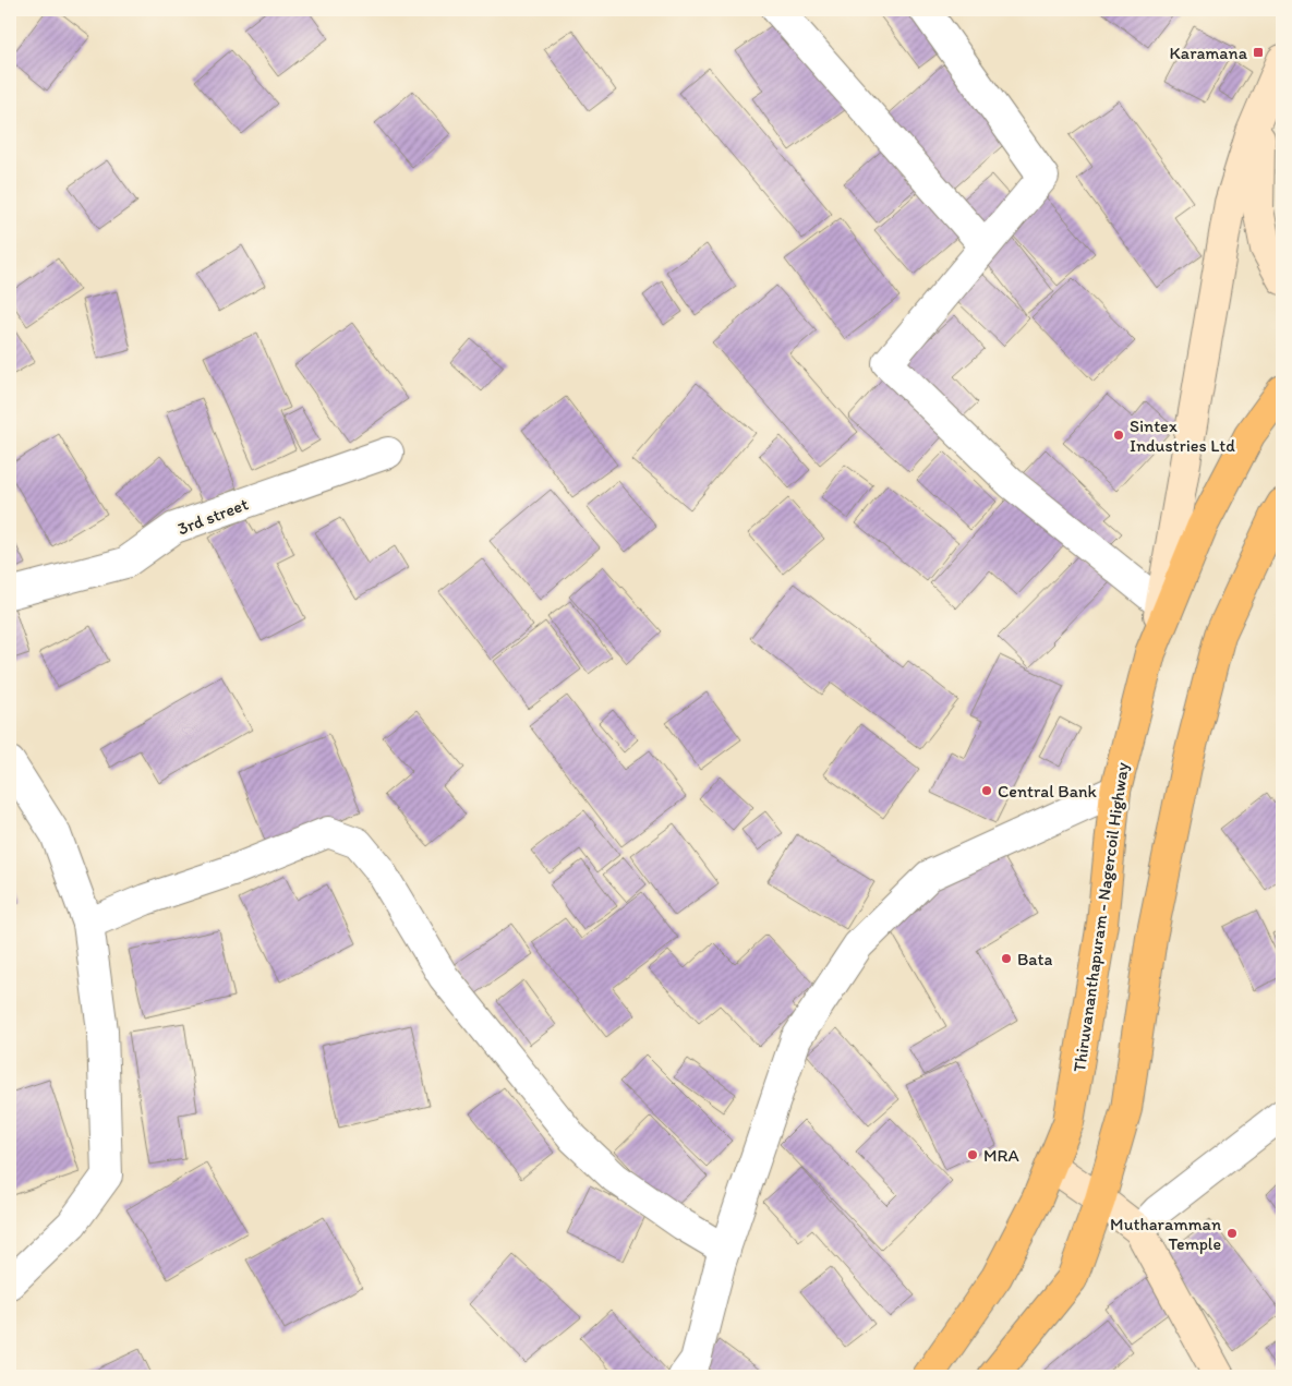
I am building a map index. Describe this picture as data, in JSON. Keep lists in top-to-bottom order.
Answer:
{
  "streets": {
    "main road": ["Thiruvananthapuram - Nagercoil Highway"],
    "street": ["3rd street"]
  },
  "places": {
    "transit": ["Karamana"],
    "other": [
      "Sintex Industries Ltd",
      "Central Bank",
      "Bata",
      "MRA",
      "Mutharamman Temple"
    ]
  }
}
